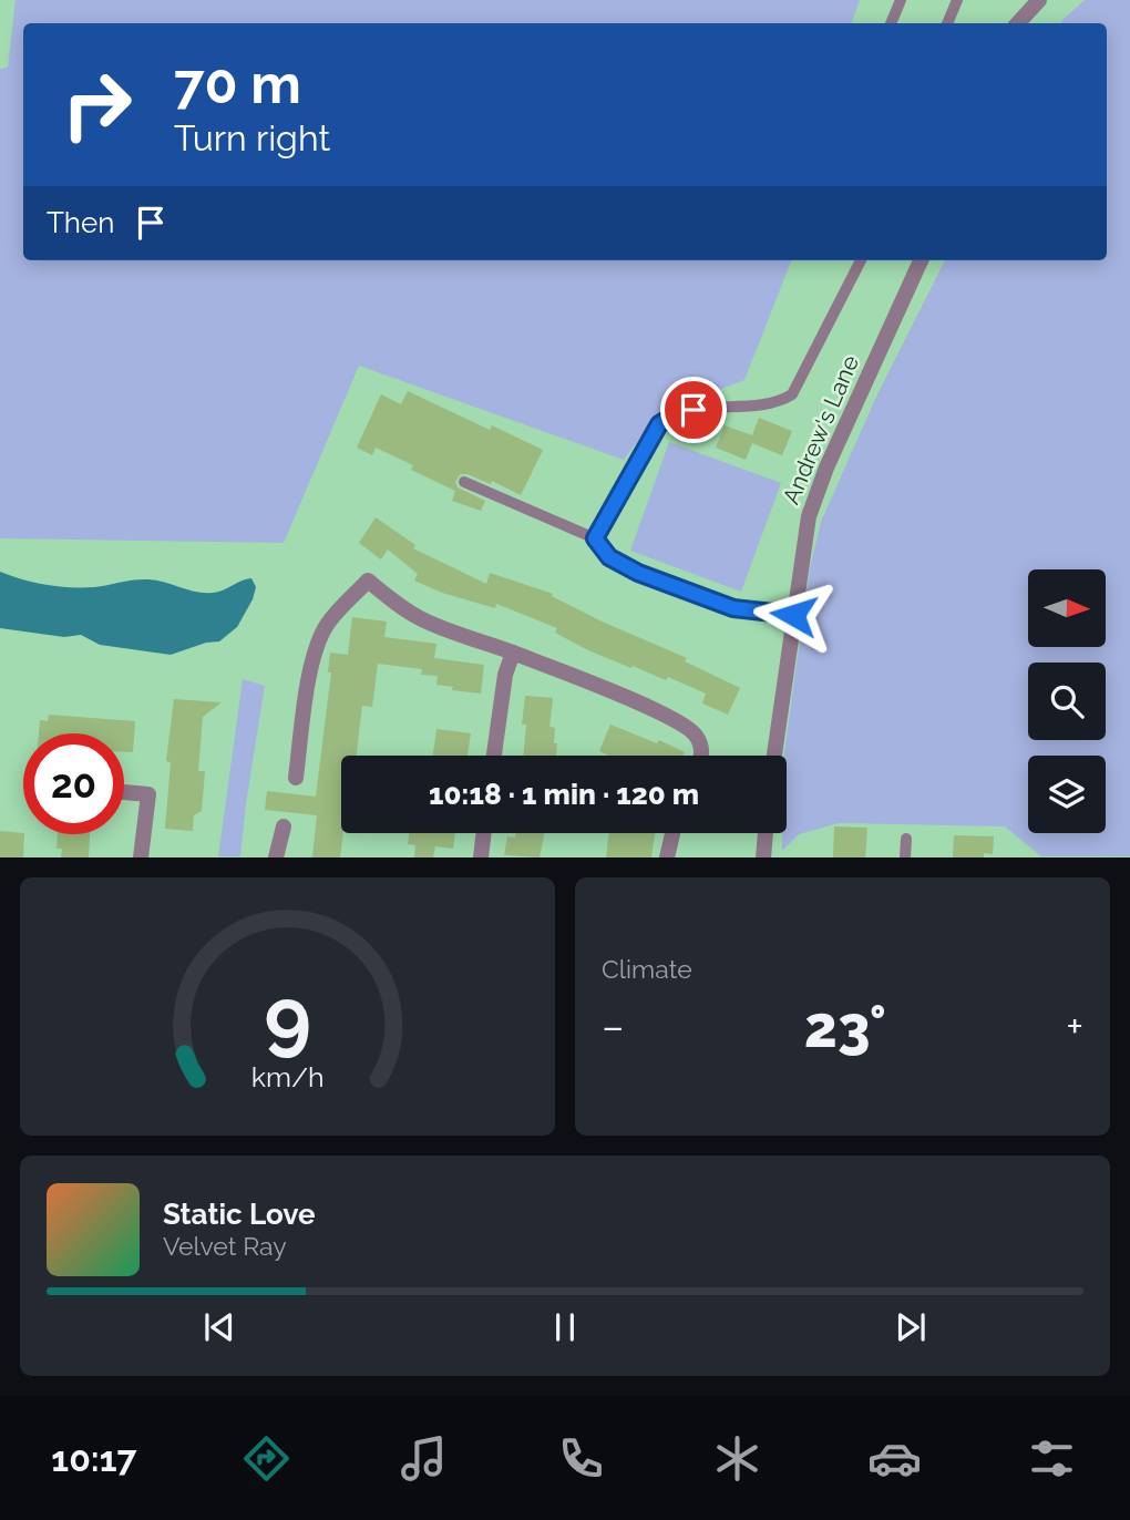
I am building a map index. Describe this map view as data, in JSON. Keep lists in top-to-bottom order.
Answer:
{
  "streets": {
    "street": ["Andrew's Lane"]
  },
  "north": "right",
  "page": {
    "turn": ["70 m", "Turn right"],
    "then": "Then",
    "limit": "20",
    "trip": "10:18 · 1 min · 120 m",
    "tile": "Climate",
    "heat": ["−", "23°", "+"],
    "song": ["Static Love", "Velvet Ray"],
    "tabs": "10:17",
    "gauge": ["9", "km/h"]
  }
}
